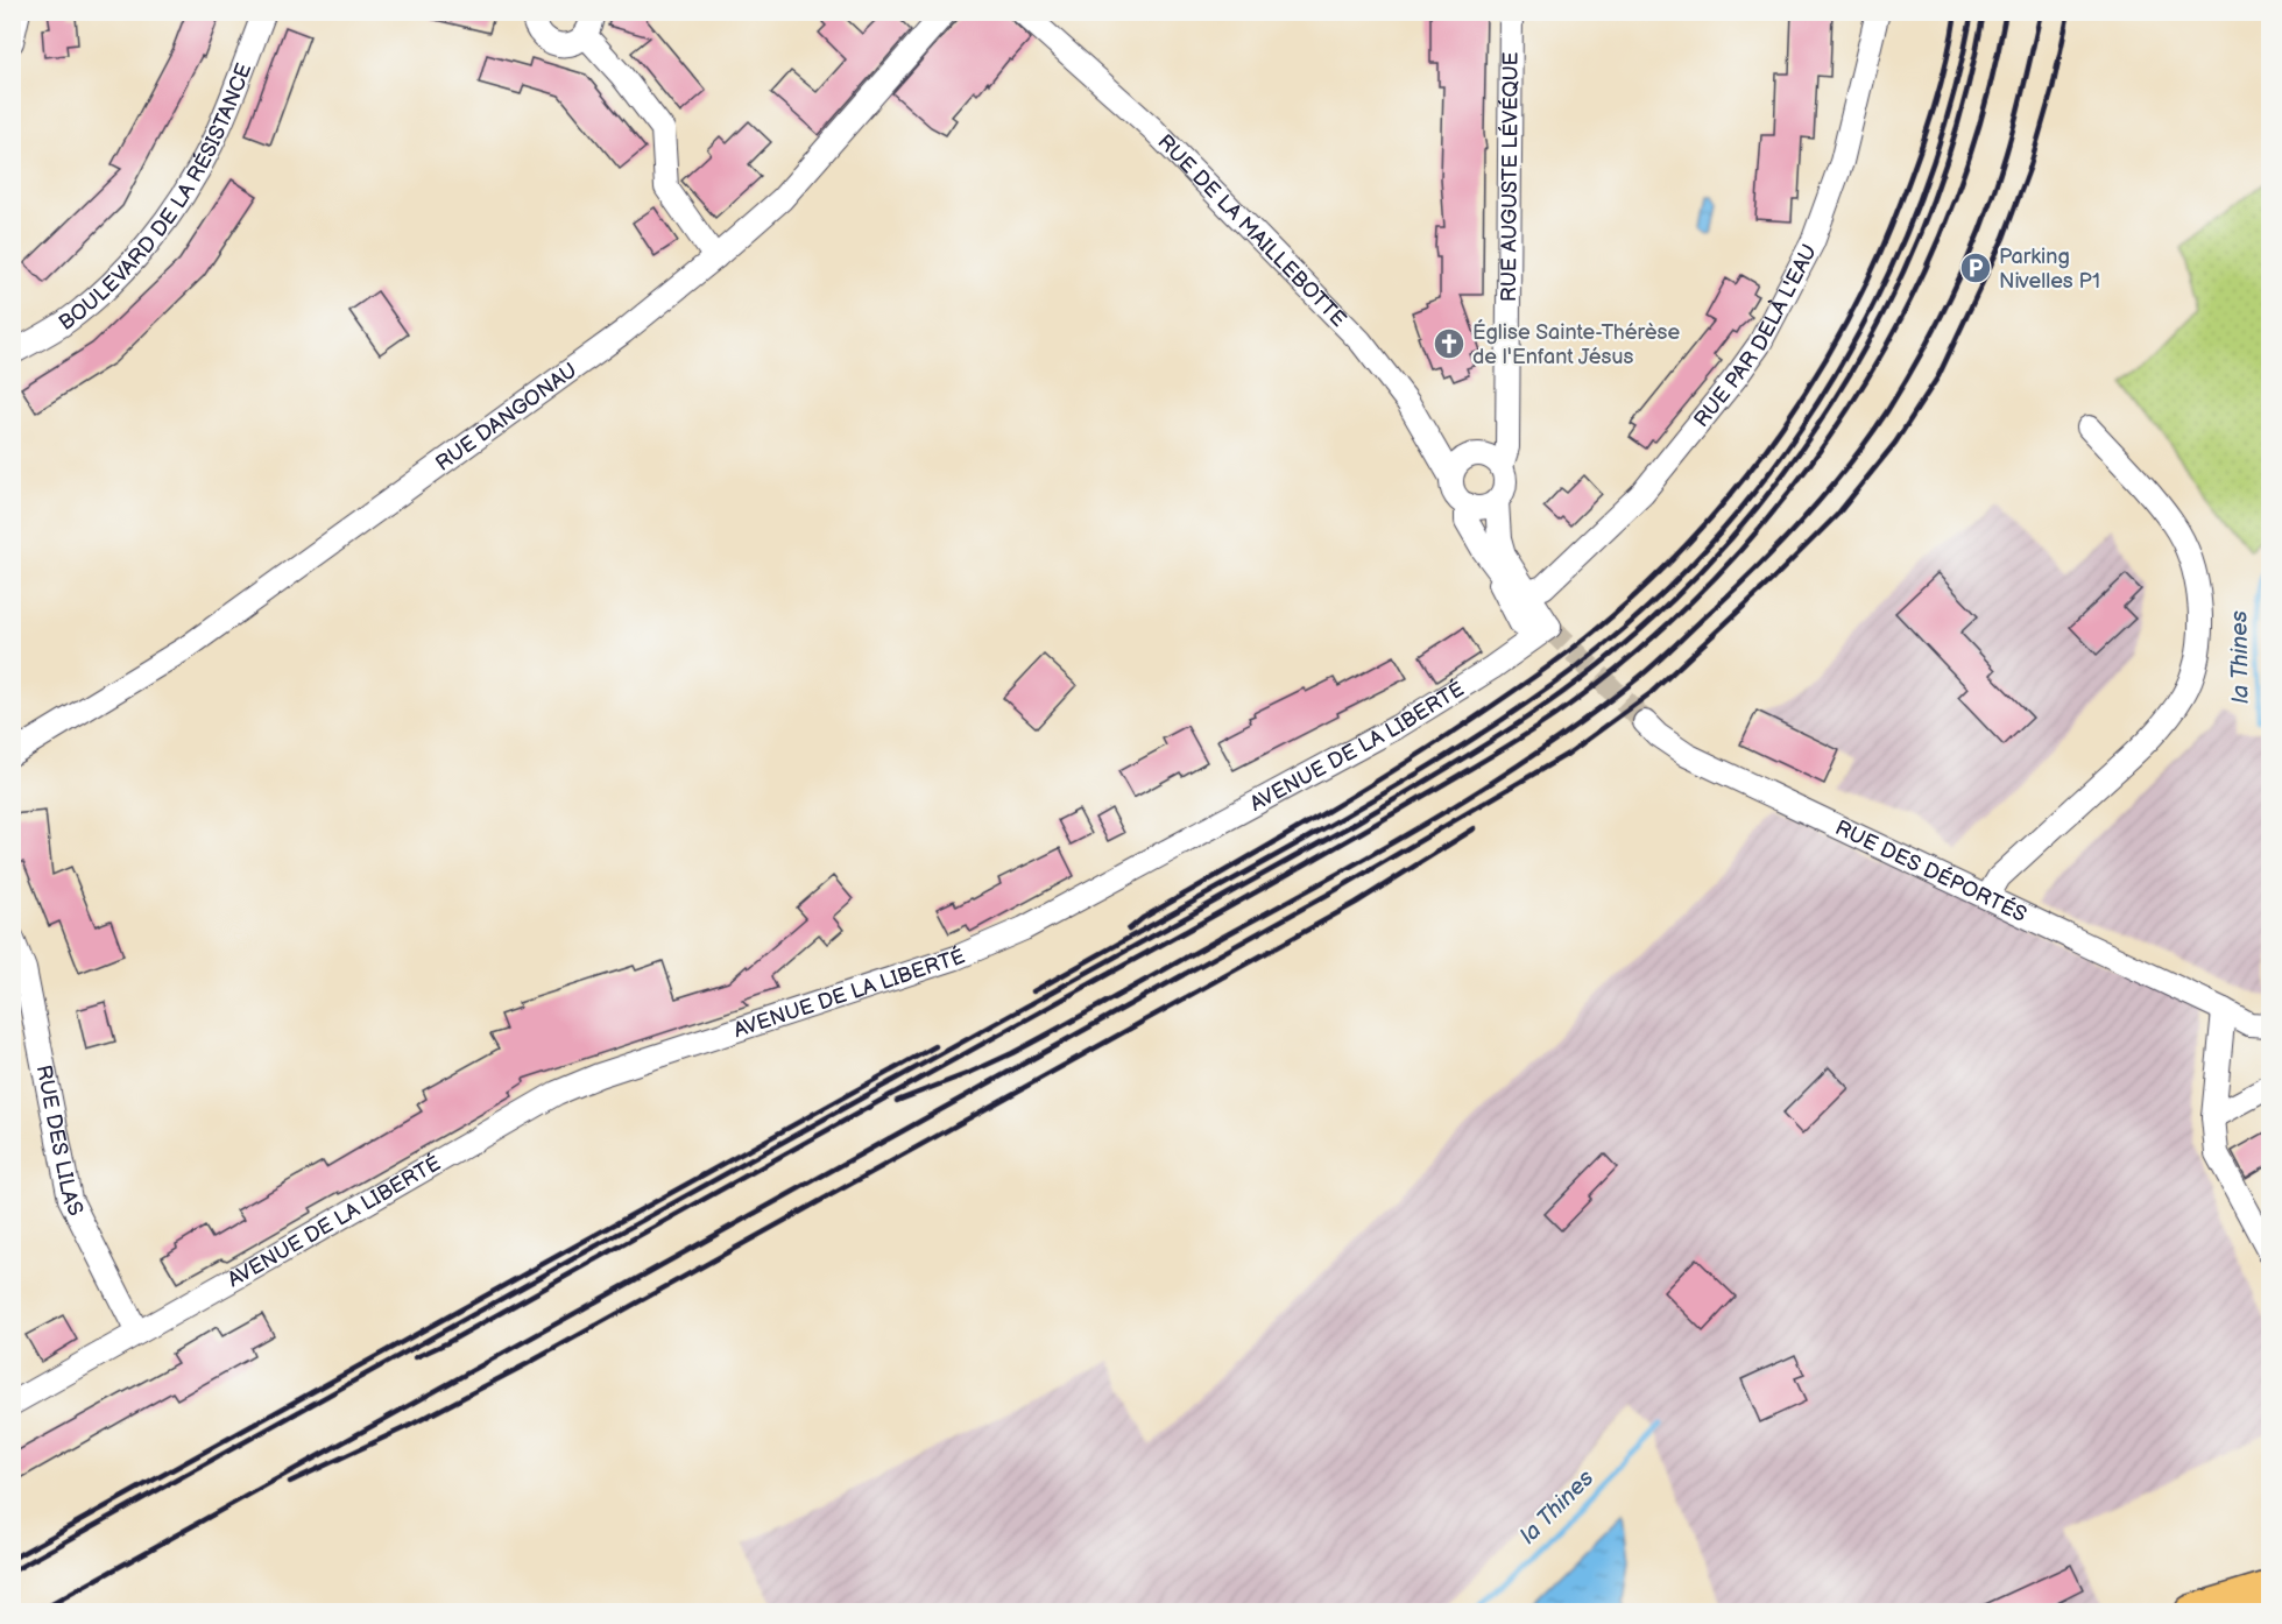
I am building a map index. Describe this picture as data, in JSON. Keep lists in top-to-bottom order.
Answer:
{
  "streets": {
    "street": [
      "RUE AUGUSTE LÉVÉQUE",
      "BOULEVARD DE LA RÉSISTANCE",
      "RUE DE LA MAILLEBOTTE",
      "RUE PAR DELÀ L'EAU",
      "RUE DANGONAU",
      "AVENUE DE LA LIBERTÉ",
      "RUE DES DÉPORTÉS",
      "RUE DES LILAS"
    ]
  },
  "crossings": [
    ["RUE AUGUSTE LÉVÉQUE", "RUE DE LA MAILLEBOTTE"],
    ["AVENUE DE LA LIBERTÉ", "RUE DES LILAS"]
  ],
  "water": ["la Thines"],
  "places": {
    "parking": ["Parking Nivelles P1"],
    "church": ["Église Sainte-Thérèse de l'Enfant Jésus"]
  }
}
